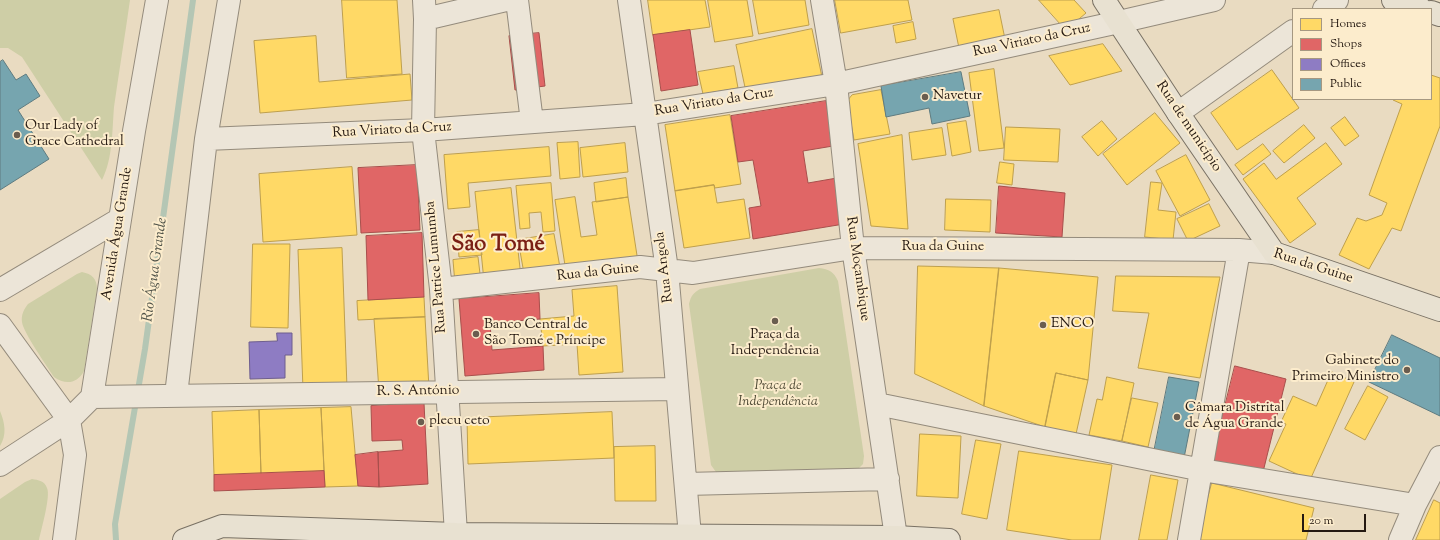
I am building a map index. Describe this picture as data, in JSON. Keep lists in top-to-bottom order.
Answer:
{
  "streets": {
    "main road": ["Rua de município", "Rua da Guine"],
    "street": [
      "Rua Viriato da Cruz",
      "Avenida Água Grande",
      "Rua Patrice Lumumba",
      "Rua Angola",
      "Rua Moçambique",
      "R. S. António"
    ]
  },
  "crossings": [
    ["Rua Viriato da Cruz", "Rua de município"],
    ["Rua Viriato da Cruz", "Rua Patrice Lumumba"],
    ["Rua Viriato da Cruz", "Rua Angola"],
    ["Rua Viriato da Cruz", "Rua Moçambique"],
    ["Rua de município", "Rua da Guine"],
    ["Avenida Água Grande", "R. S. António"],
    ["Rua da Guine", "Rua Patrice Lumumba"],
    ["Rua da Guine", "Rua Angola"],
    ["Rua da Guine", "Rua Moçambique"],
    ["Rua Patrice Lumumba", "R. S. António"],
    ["Rua Angola", "R. S. António"]
  ],
  "districts": ["São Tomé"],
  "water": ["Rio Água Grande"],
  "parks": ["Praça de Independência"],
  "places": [
    "Navetur",
    "Our Lady of Grace Cathedral",
    "Praça da Independência",
    "ENCO",
    "Banco Central de São Tomé e Príncipe",
    "Gabinete do Primeiro Ministro",
    "Câmara Distrital de Água Grande",
    "plecu ceto"
  ],
  "legend": [
    "Homes",
    "Shops",
    "Offices",
    "Public"
  ],
  "scale_bar": "20 m"
}
